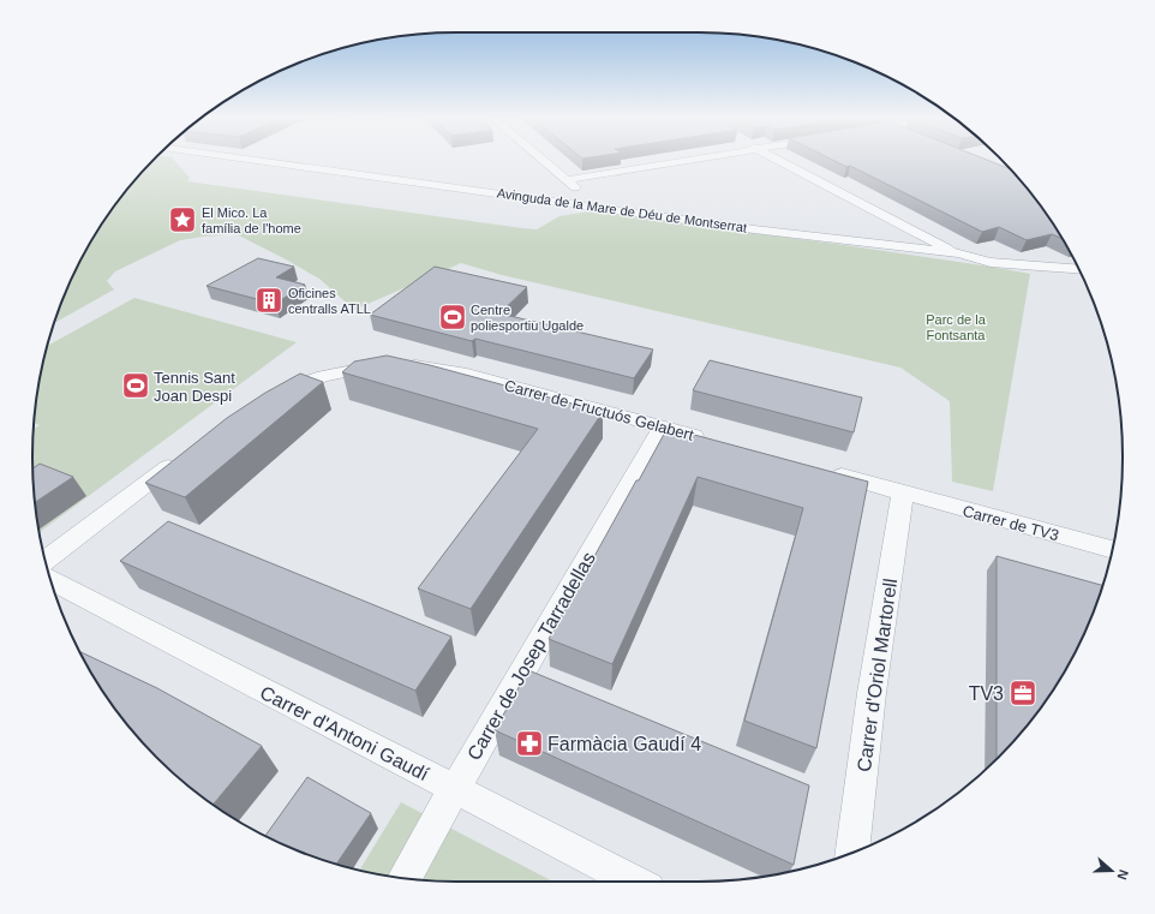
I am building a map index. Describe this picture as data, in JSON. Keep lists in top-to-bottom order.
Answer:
{
  "streets": {
    "street": [
      "Avinguda de la Mare de Déu de Montserrat",
      "Carrer de Fructuós Gelabert",
      "Carrer de TV3",
      "Carrer de Josep Tarradellas",
      "Carrer d'Oriol Martorell",
      "Carrer d'Antoni Gaudí"
    ]
  },
  "crossings": [
    ["Carrer de Fructuós Gelabert", "Carrer de Josep Tarradellas"],
    ["Carrer de TV3", "Carrer d'Oriol Martorell"],
    ["Carrer de Josep Tarradellas", "Carrer d'Antoni Gaudí"]
  ],
  "parks": ["Parc de la Fontsanta"],
  "places": {
    "place": ["El Mico. La família de l'home"],
    "building": ["Oficines centralls ATLL"],
    "sports": ["Centre poliesportiu Ugalde", "Tennis Sant Joan Despi"],
    "office": ["TV3"],
    "pharmacy": ["Farmàcia Gaudí 4"]
  },
  "north": "right"
}
